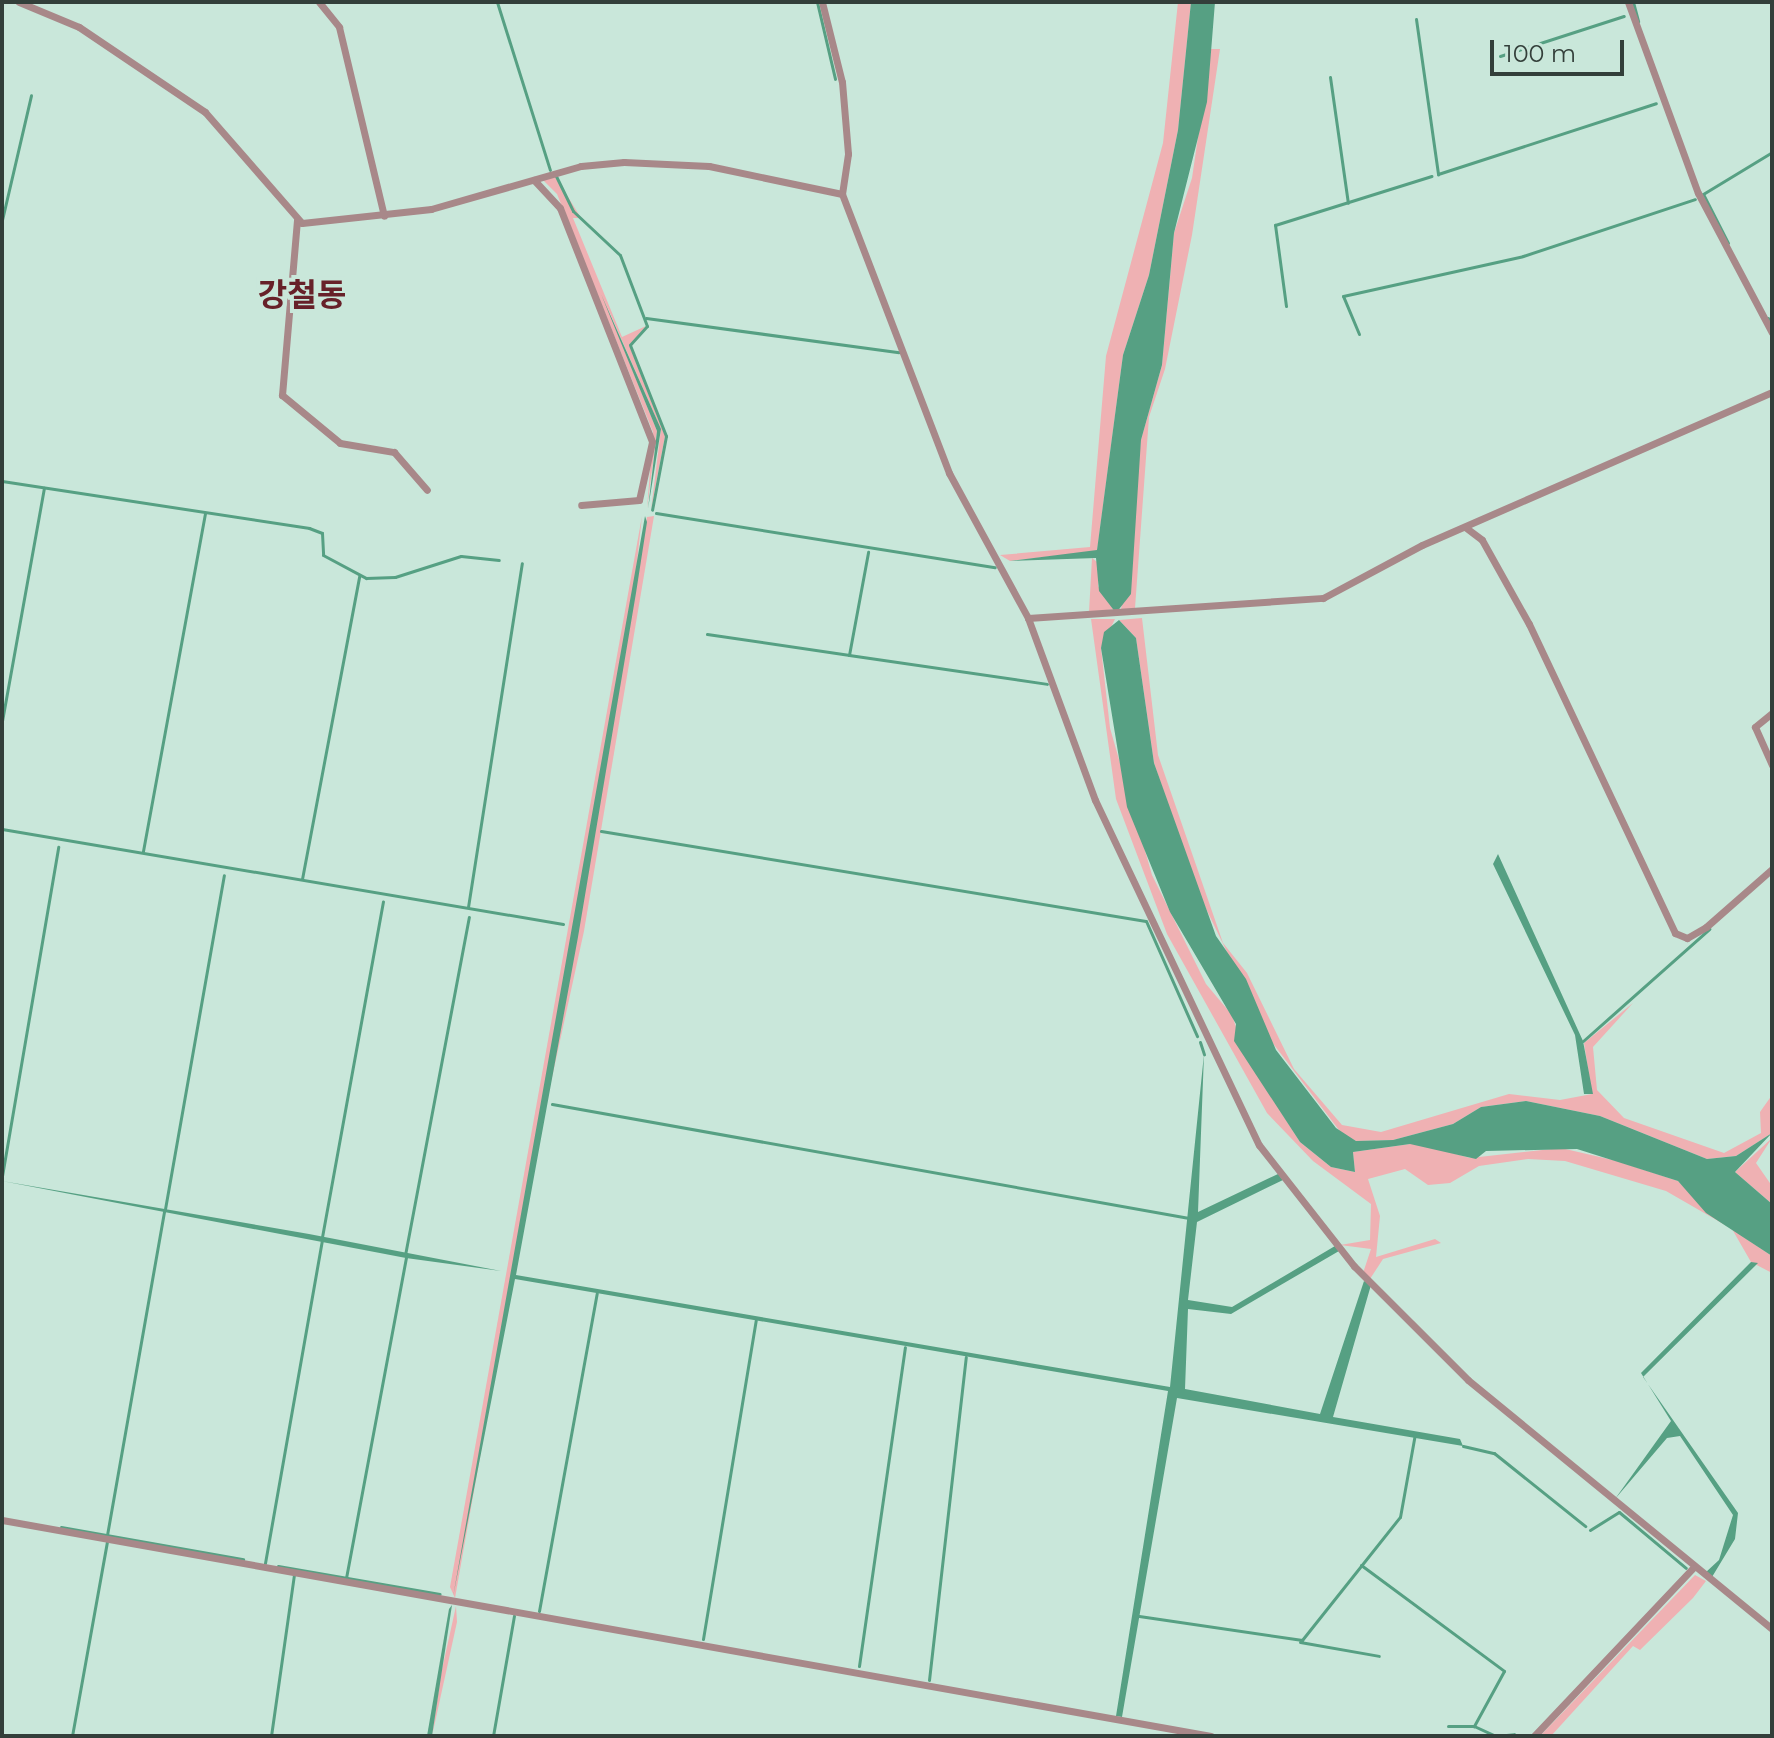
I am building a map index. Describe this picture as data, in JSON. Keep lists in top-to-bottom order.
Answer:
{
  "districts": ["강철동"],
  "scale_bar": "100 m"
}
